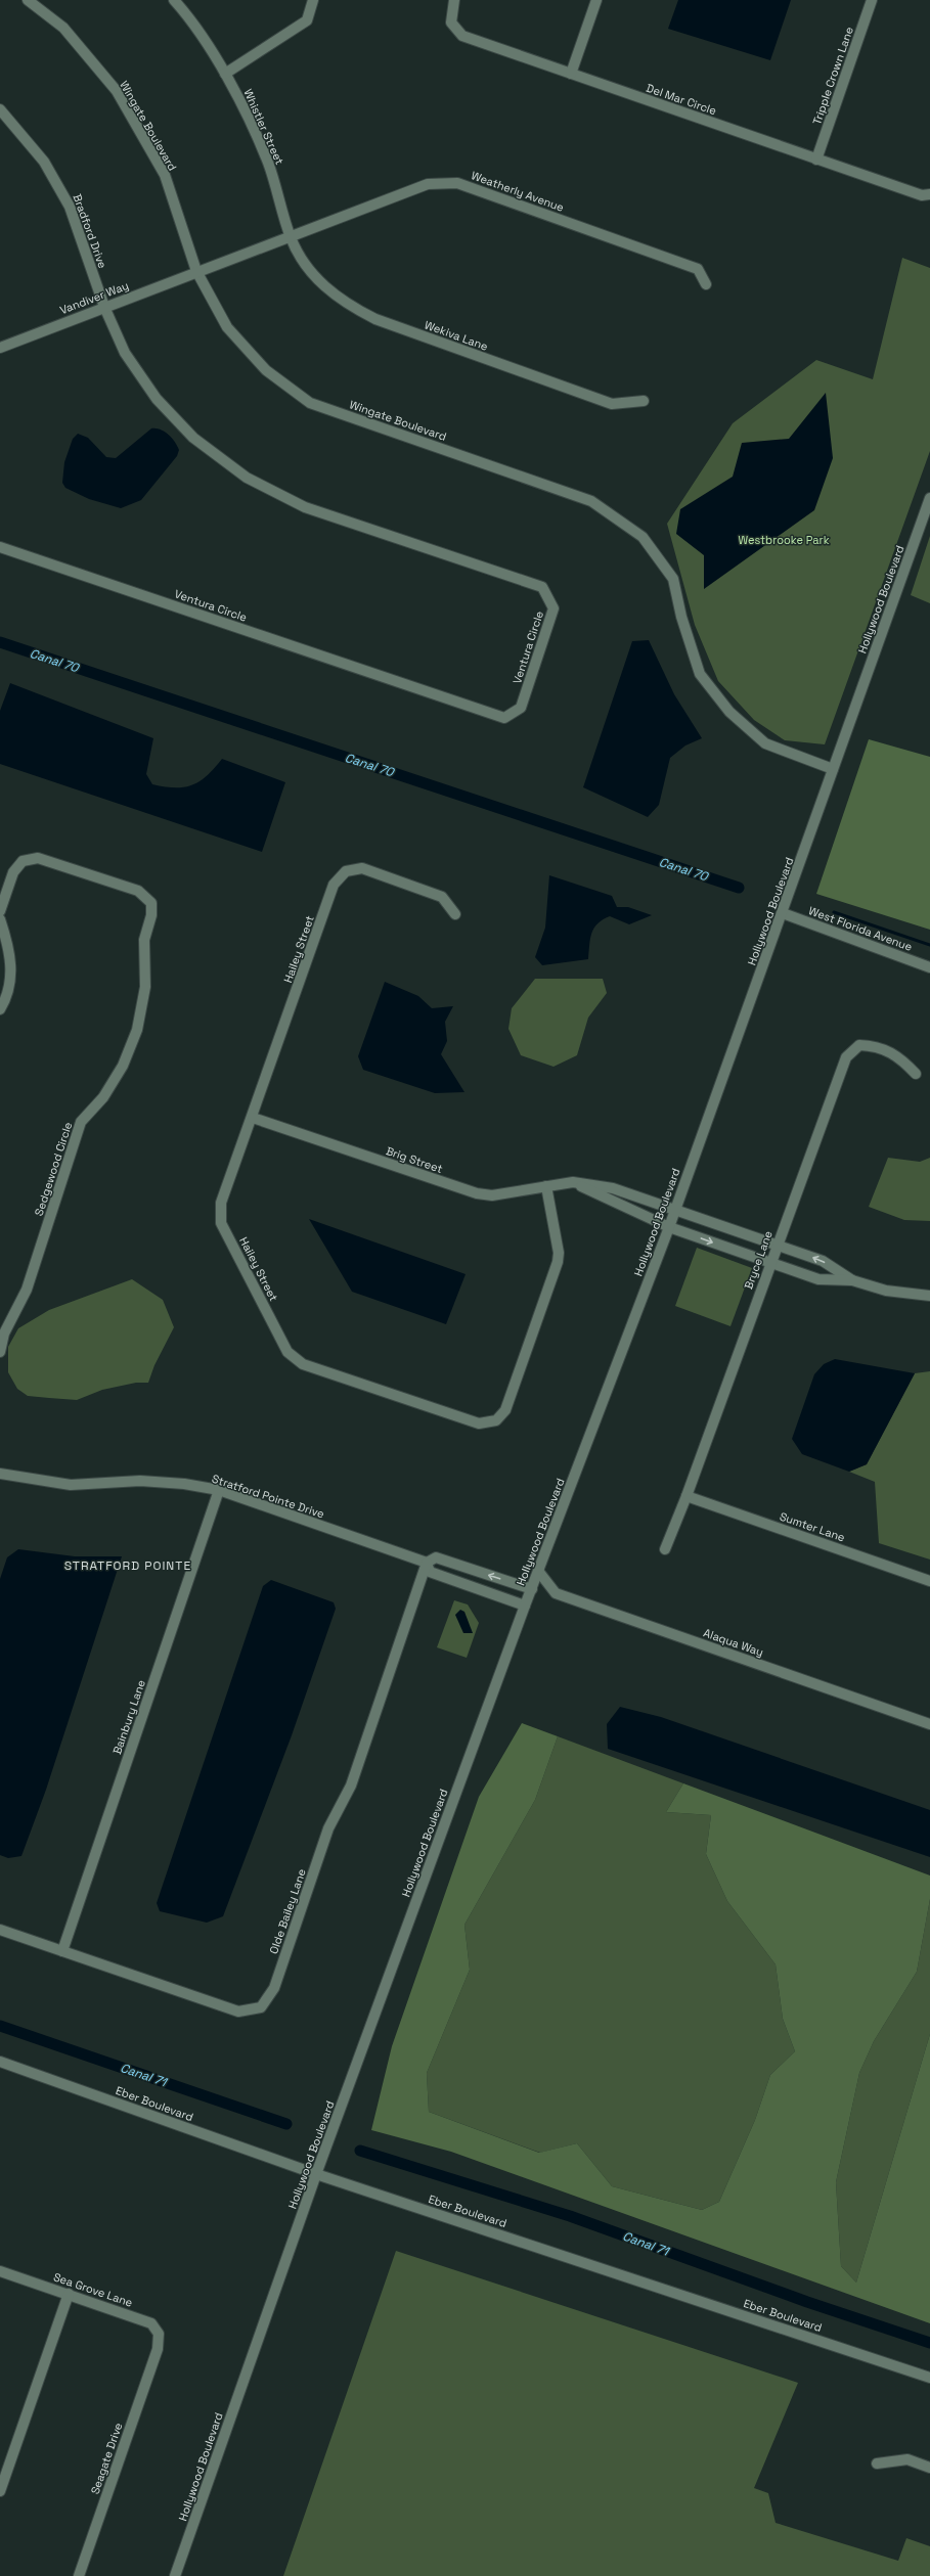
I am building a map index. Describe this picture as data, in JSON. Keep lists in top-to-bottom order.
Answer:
{
  "streets": {
    "street": [
      "Tripple Crown Lane",
      "Del Mar Circle",
      "Wingate Boulevard",
      "Whistler Street",
      "Weatherly Avenue",
      "Bradford Drive",
      "Vandiver Way",
      "Wekiva Lane",
      "Hollywood Boulevard",
      "Ventura Circle",
      "West Florida Avenue",
      "Hailey Street",
      "Brig Street",
      "Sedgewood Circle",
      "Bryce Lane",
      "Stratford Pointe Drive",
      "Sumter Lane",
      "Alaqua Way",
      "Bainbury Lane",
      "Olde Bailey Lane",
      "Eber Boulevard",
      "Sea Grove Lane",
      "Seagate Drive"
    ]
  },
  "crossings": [
    ["Tripple Crown Lane", "Del Mar Circle"],
    ["Wingate Boulevard", "Weatherly Avenue"],
    ["Wingate Boulevard", "Vandiver Way"],
    ["Wingate Boulevard", "Hollywood Boulevard"],
    ["Whistler Street", "Weatherly Avenue"],
    ["Whistler Street", "Wekiva Lane"],
    ["Weatherly Avenue", "Vandiver Way"],
    ["Weatherly Avenue", "Wekiva Lane"],
    ["Bradford Drive", "Vandiver Way"],
    ["Bradford Drive", "Ventura Circle"],
    ["Vandiver Way", "Ventura Circle"],
    ["Hollywood Boulevard", "West Florida Avenue"],
    ["Hollywood Boulevard", "Brig Street"],
    ["Hollywood Boulevard", "Alaqua Way"],
    ["Hollywood Boulevard", "Eber Boulevard"],
    ["Hailey Street", "Brig Street"],
    ["Brig Street", "Bryce Lane"],
    ["Bryce Lane", "Sumter Lane"],
    ["Stratford Pointe Drive", "Bainbury Lane"],
    ["Stratford Pointe Drive", "Olde Bailey Lane"],
    ["Bainbury Lane", "Olde Bailey Lane"],
    ["Sea Grove Lane", "Seagate Drive"]
  ],
  "districts": ["STRATFORD POINTE"],
  "water": ["Canal 70", "Canal 71"],
  "parks": ["Westbrooke Park"]
}
